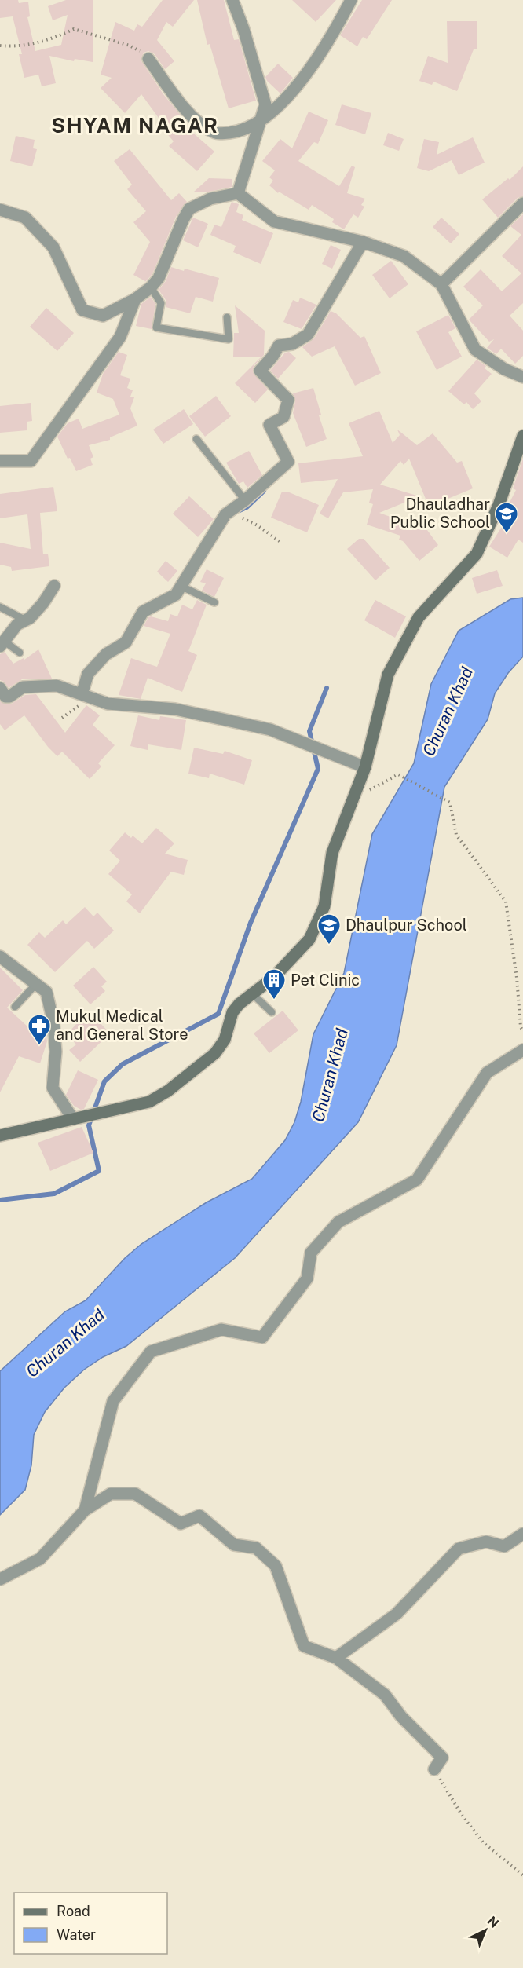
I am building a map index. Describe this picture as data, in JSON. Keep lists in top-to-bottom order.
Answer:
{
  "districts": ["SHYAM NAGAR"],
  "water": ["Churan Khad"],
  "places": {
    "school or university": ["Dhauladhar Public School", "Dhaulpur School"],
    "building": ["Pet Clinic"],
    "pharmacy": ["Mukul Medical and General Store"]
  },
  "legend": ["Road", "Water"],
  "north": "top right"
}
